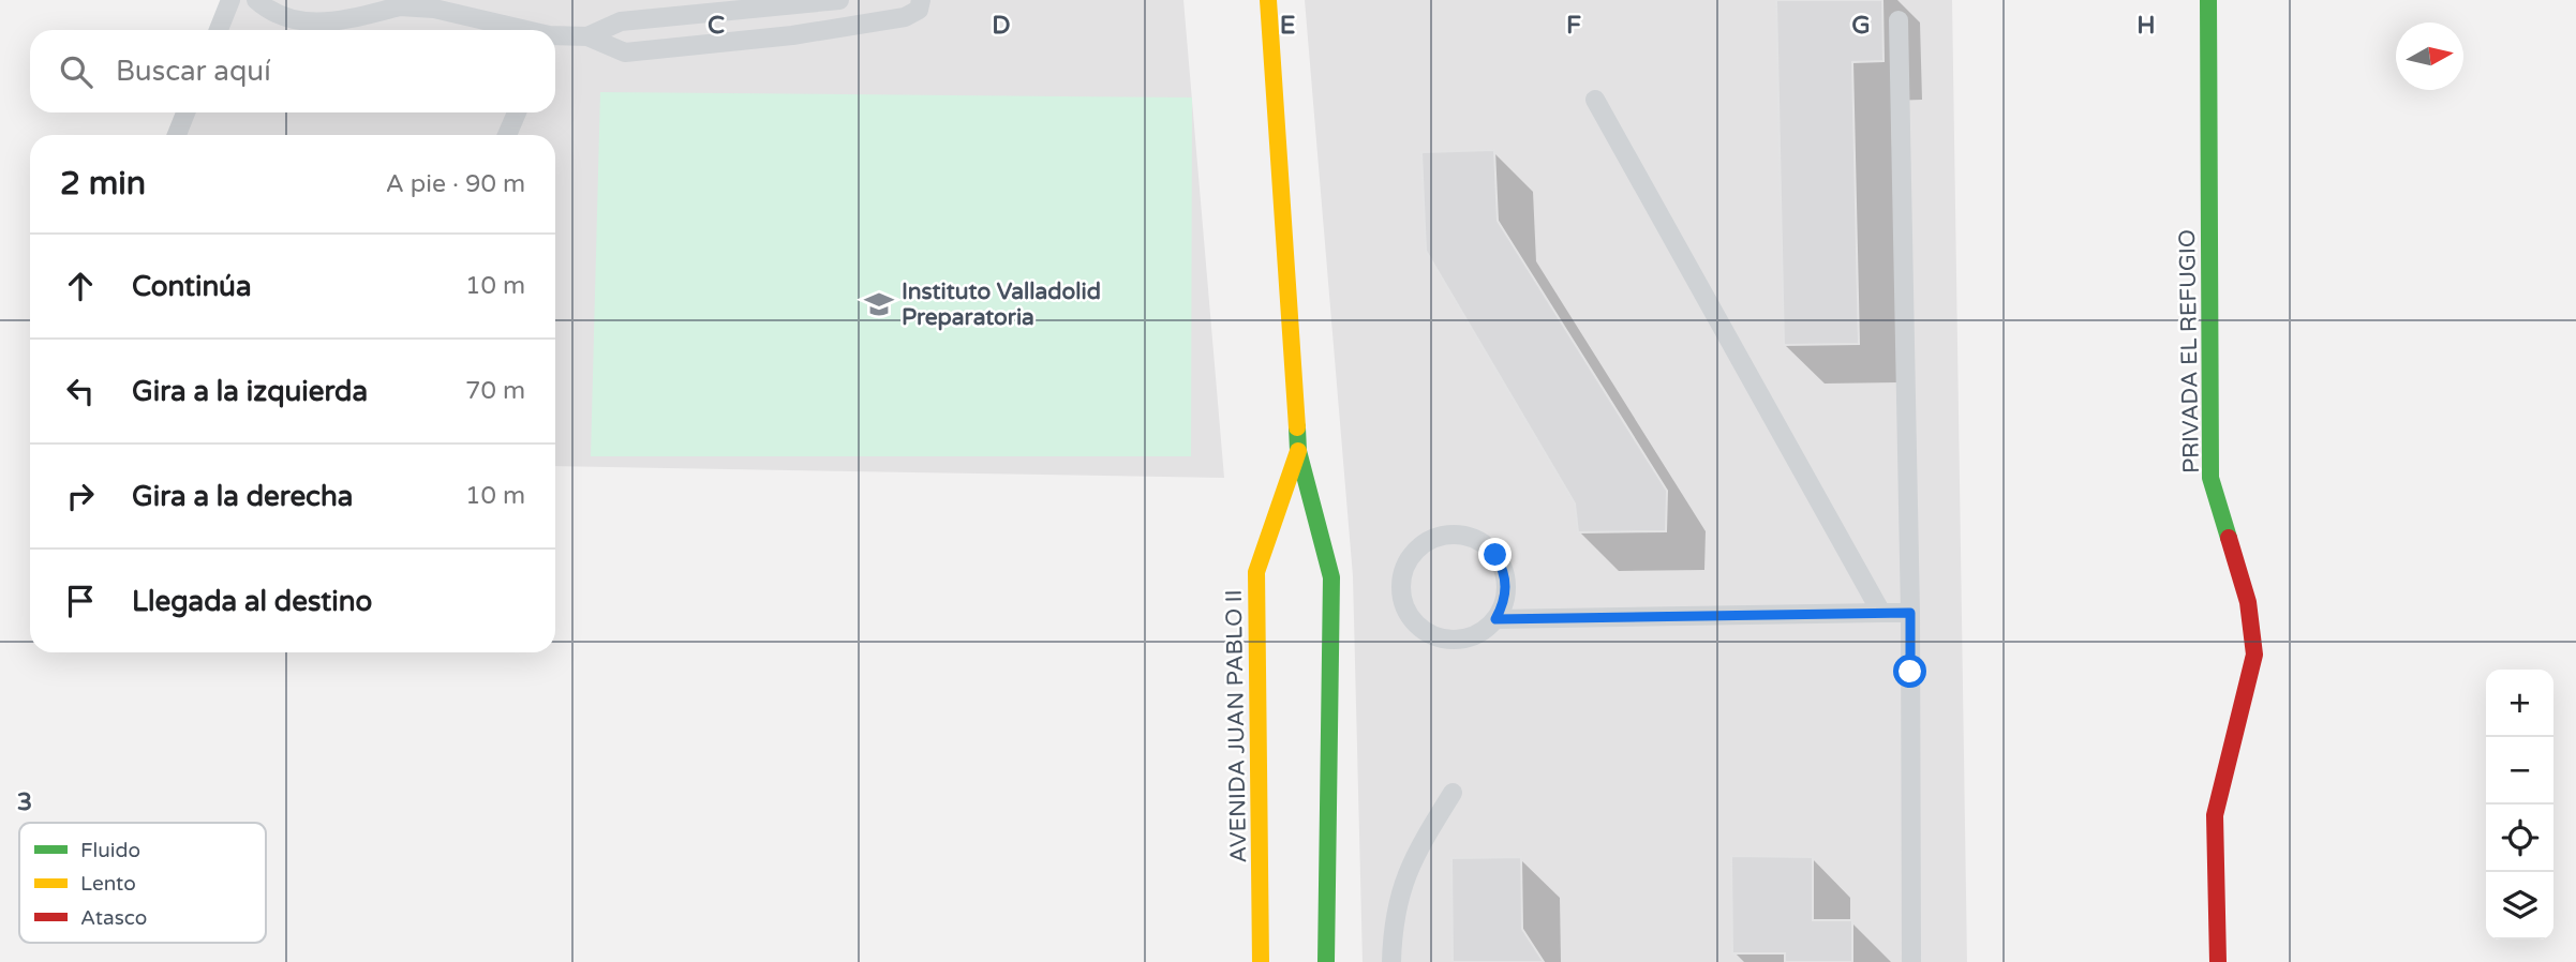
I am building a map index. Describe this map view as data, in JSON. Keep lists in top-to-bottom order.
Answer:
{
  "streets": {
    "main road": ["PRIVADA EL REFUGIO", "AVENIDA JUAN PABLO II"]
  },
  "places": {
    "school or university": ["Instituto Valladolid Preparatoria"]
  },
  "legend": ["Fluido", "Lento", "Atasco"],
  "north": "right",
  "page": {
    "search": "Buscar aquí",
    "heading": ["2 min", "A pie · 90 m"],
    "list": [
      ["Continúa", "10 m"],
      ["Gira a la izquierda", "70 m"],
      ["Gira a la derecha", "10 m"],
      "Llegada al destino"
    ],
    "map_buttons": ["+", "−"]
  },
  "grid": {
    "columns": [
      "C",
      "D",
      "E",
      "F",
      "G",
      "H"
    ],
    "rows": ["3"]
  }
}
